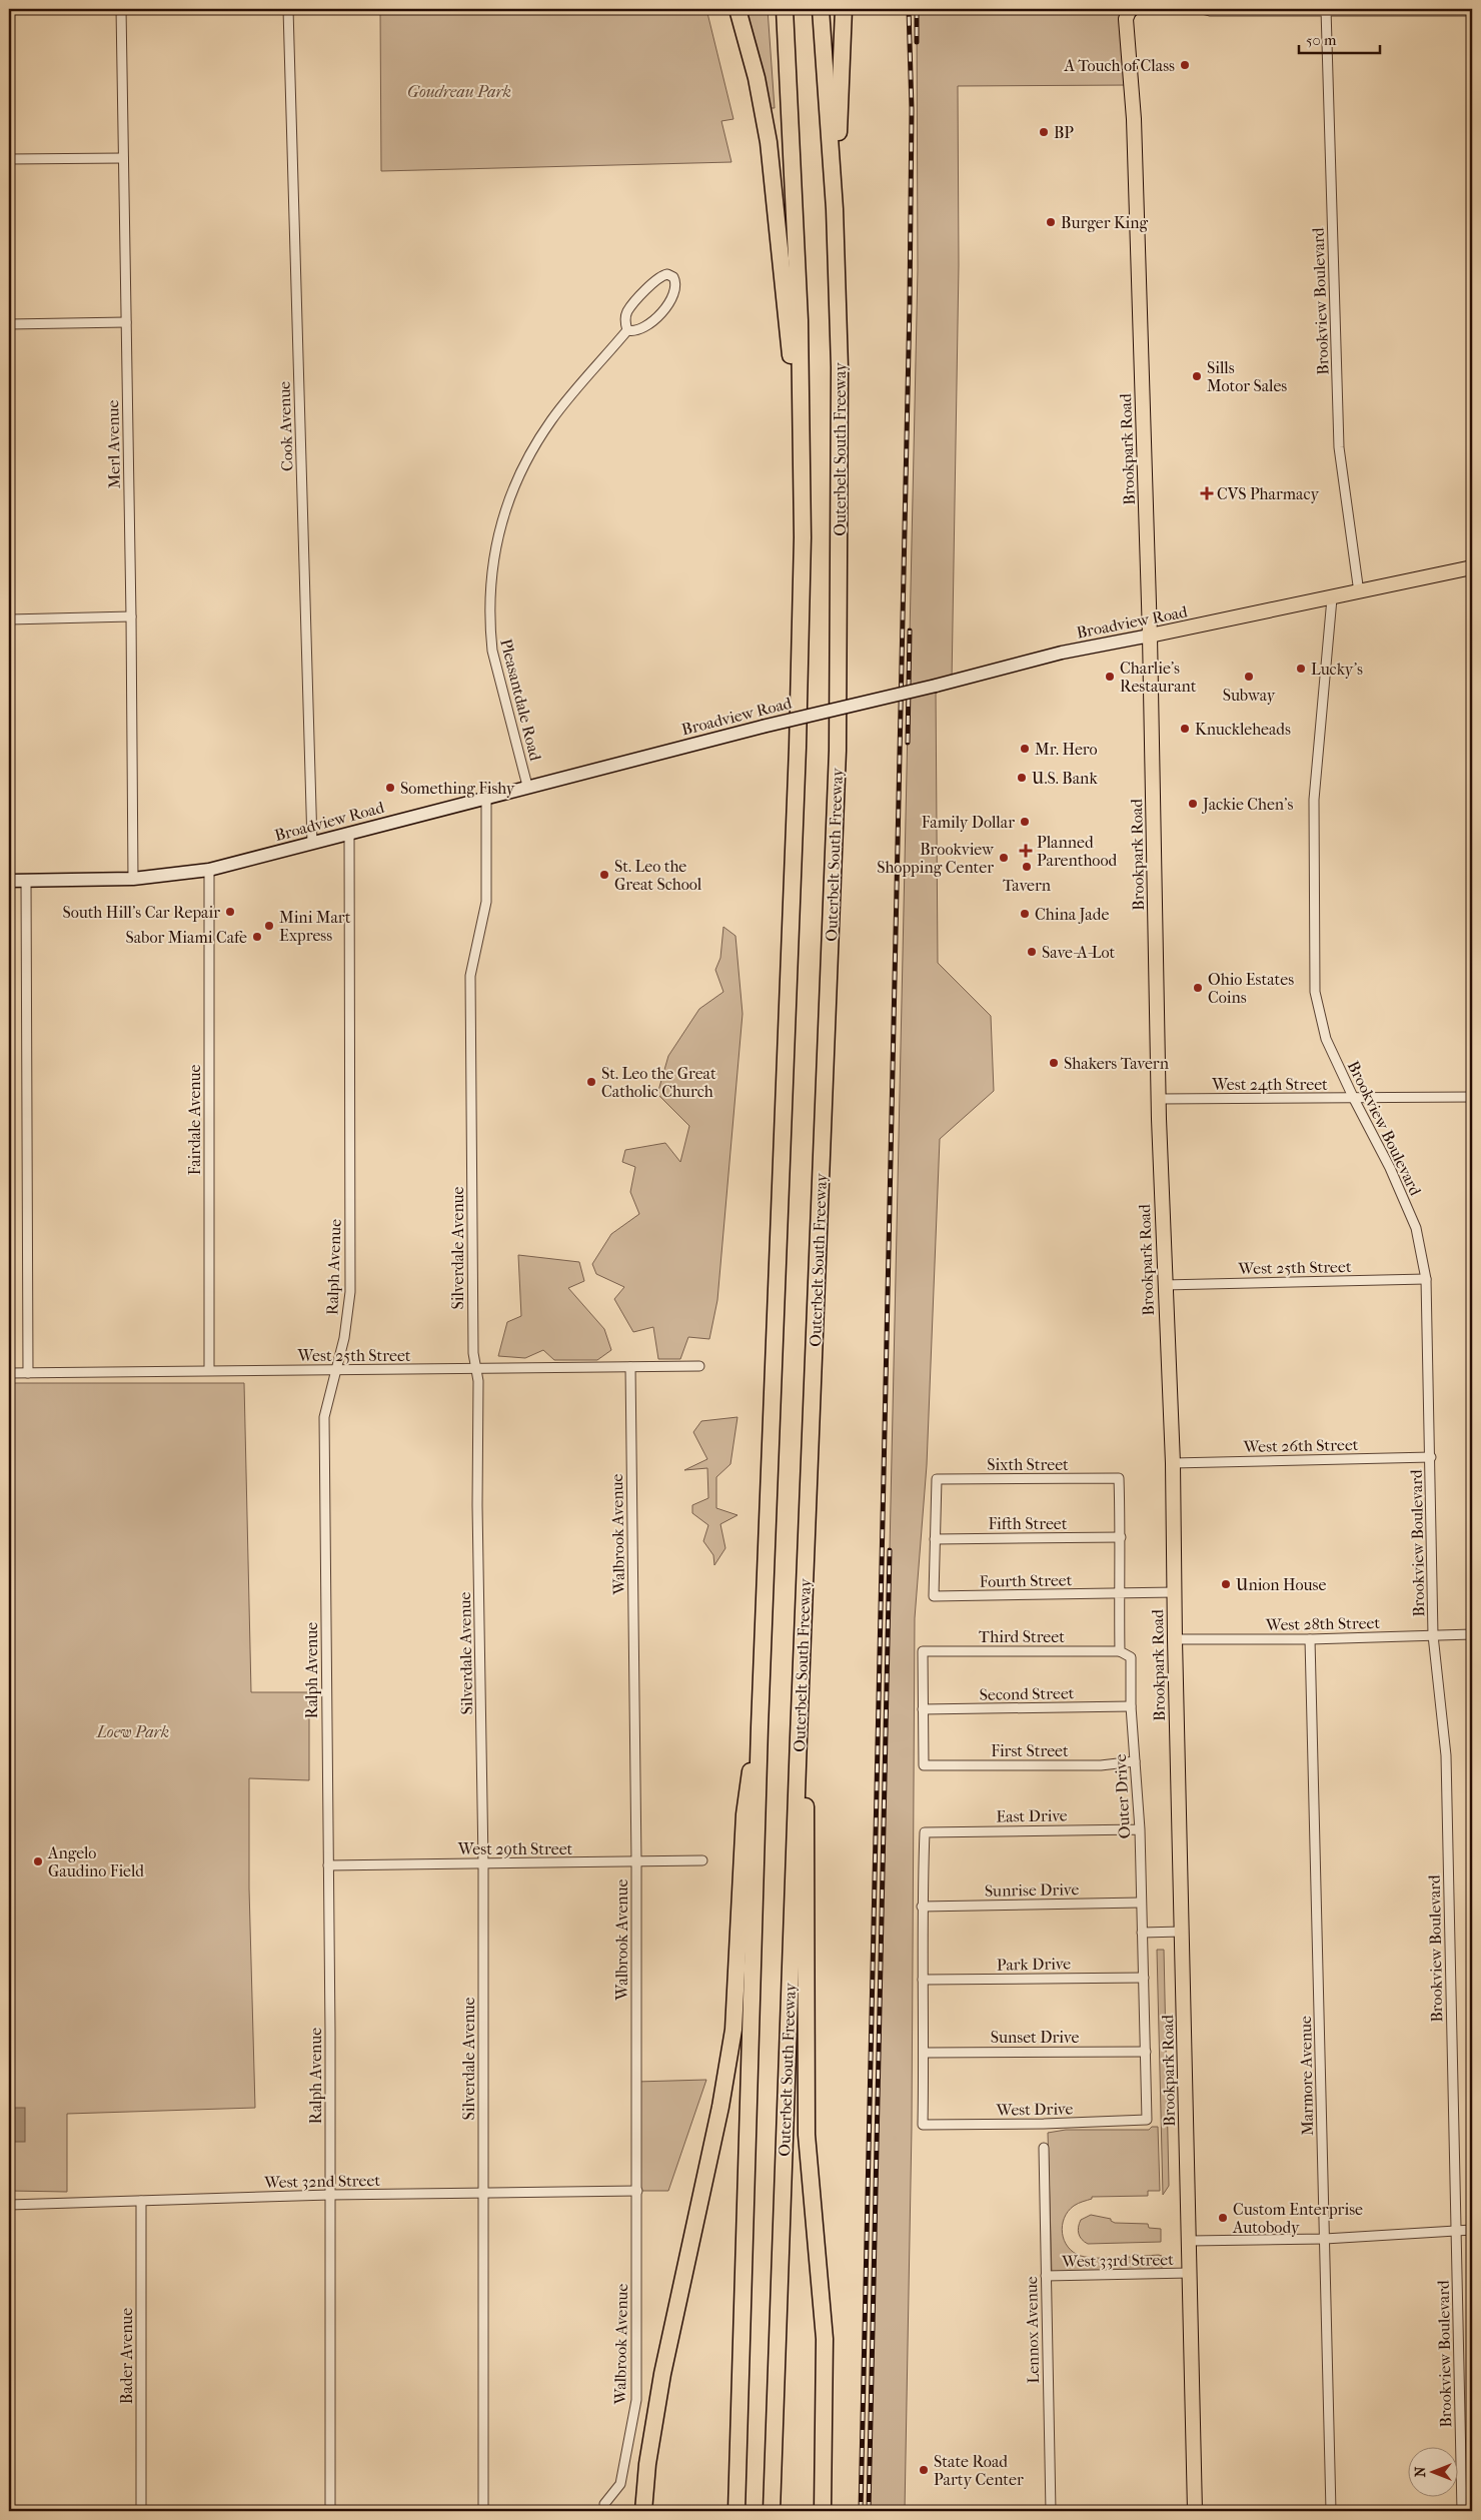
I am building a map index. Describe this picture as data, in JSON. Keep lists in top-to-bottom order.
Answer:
{
  "streets": {
    "highway": ["Outerbelt South Freeway"],
    "main road": ["Brookpark Road", "Broadview Road"],
    "street": [
      "Brookview Boulevard",
      "Cook Avenue",
      "Merl Avenue",
      "Pleasantdale Road",
      "West 24th Street",
      "Fairdale Avenue",
      "Silverdale Avenue",
      "Ralph Avenue",
      "West 25th Street",
      "West 26th Street",
      "Sixth Street",
      "Fifth Street",
      "Walbrook Avenue",
      "Fourth Street",
      "West 28th Street",
      "Third Street",
      "Second Street",
      "First Street",
      "Outer Drive",
      "East Drive",
      "West 29th Street",
      "Sunrise Drive",
      "Park Drive",
      "Sunset Drive",
      "Marmore Avenue",
      "West Drive",
      "West 32nd Street",
      "West 33rd Street",
      "Lennox Avenue",
      "Bader Avenue"
    ]
  },
  "crossings": [
    ["Brookview Boulevard", "Broadview Road"],
    ["Brookview Boulevard", "West 24th Street"],
    ["Brookview Boulevard", "West 25th Street"],
    ["Brookview Boulevard", "West 26th Street"],
    ["Brookview Boulevard", "West 28th Street"],
    ["Brookview Boulevard", "West 33rd Street"],
    ["Cook Avenue", "Broadview Road"],
    ["Merl Avenue", "Broadview Road"],
    ["Brookpark Road", "Broadview Road"],
    ["Brookpark Road", "West 24th Street"],
    ["Brookpark Road", "West 25th Street"],
    ["Brookpark Road", "West 26th Street"],
    ["Brookpark Road", "Fourth Street"],
    ["Brookpark Road", "West 28th Street"],
    ["Brookpark Road", "West 33rd Street"],
    ["Broadview Road", "Pleasantdale Road"],
    ["Broadview Road", "Fairdale Avenue"],
    ["Broadview Road", "Silverdale Avenue"],
    ["Broadview Road", "Ralph Avenue"],
    ["Fairdale Avenue", "West 25th Street"],
    ["Silverdale Avenue", "West 25th Street"],
    ["Silverdale Avenue", "West 29th Street"],
    ["Silverdale Avenue", "West 32nd Street"],
    ["Ralph Avenue", "West 25th Street"],
    ["Ralph Avenue", "West 29th Street"],
    ["Ralph Avenue", "West 32nd Street"],
    ["West 25th Street", "Walbrook Avenue"],
    ["Sixth Street", "Fifth Street"],
    ["Sixth Street", "Fourth Street"],
    ["Sixth Street", "Outer Drive"],
    ["Fifth Street", "Fourth Street"],
    ["Fifth Street", "Outer Drive"],
    ["Walbrook Avenue", "West 29th Street"],
    ["Walbrook Avenue", "West 32nd Street"],
    ["Fourth Street", "Outer Drive"],
    ["West 28th Street", "Marmore Avenue"],
    ["Third Street", "Second Street"],
    ["Third Street", "First Street"],
    ["Third Street", "Outer Drive"],
    ["Second Street", "First Street"],
    ["Second Street", "Outer Drive"],
    ["First Street", "Outer Drive"],
    ["Outer Drive", "East Drive"],
    ["Outer Drive", "Sunrise Drive"],
    ["Outer Drive", "Park Drive"],
    ["Outer Drive", "Sunset Drive"],
    ["Outer Drive", "West Drive"],
    ["East Drive", "Sunrise Drive"],
    ["Sunset Drive", "West Drive"],
    ["Marmore Avenue", "West 33rd Street"],
    ["West 32nd Street", "Bader Avenue"],
    ["West 33rd Street", "Lennox Avenue"]
  ],
  "parks": ["Goudreau Park", "Loew Park"],
  "places": {
    "other": [
      "A Touch of Class",
      "BP",
      "Burger King",
      "Sills Motor Sales",
      "Lucky's",
      "Charlie's Restaurant",
      "Subway",
      "Knuckleheads",
      "Mr. Hero",
      "U.S. Bank",
      "Something Fishy",
      "Jackie Chen's",
      "Family Dollar",
      "Brookview Shopping Center",
      "Tavern",
      "St. Leo the Great School",
      "South Hill's Car Repair",
      "China Jade",
      "Mini Mart Express",
      "Sabor Miami Cafe",
      "Save-A-Lot",
      "Ohio Estates Coins",
      "Shakers Tavern",
      "St. Leo the Great Catholic Church",
      "Union House",
      "Angelo Gaudino Field",
      "Custom Enterprise Autobody",
      "State Road Party Center"
    ],
    "health": ["CVS Pharmacy", "Planned Parenthood"]
  },
  "scale_bar": "50 m",
  "north": "left"
}
